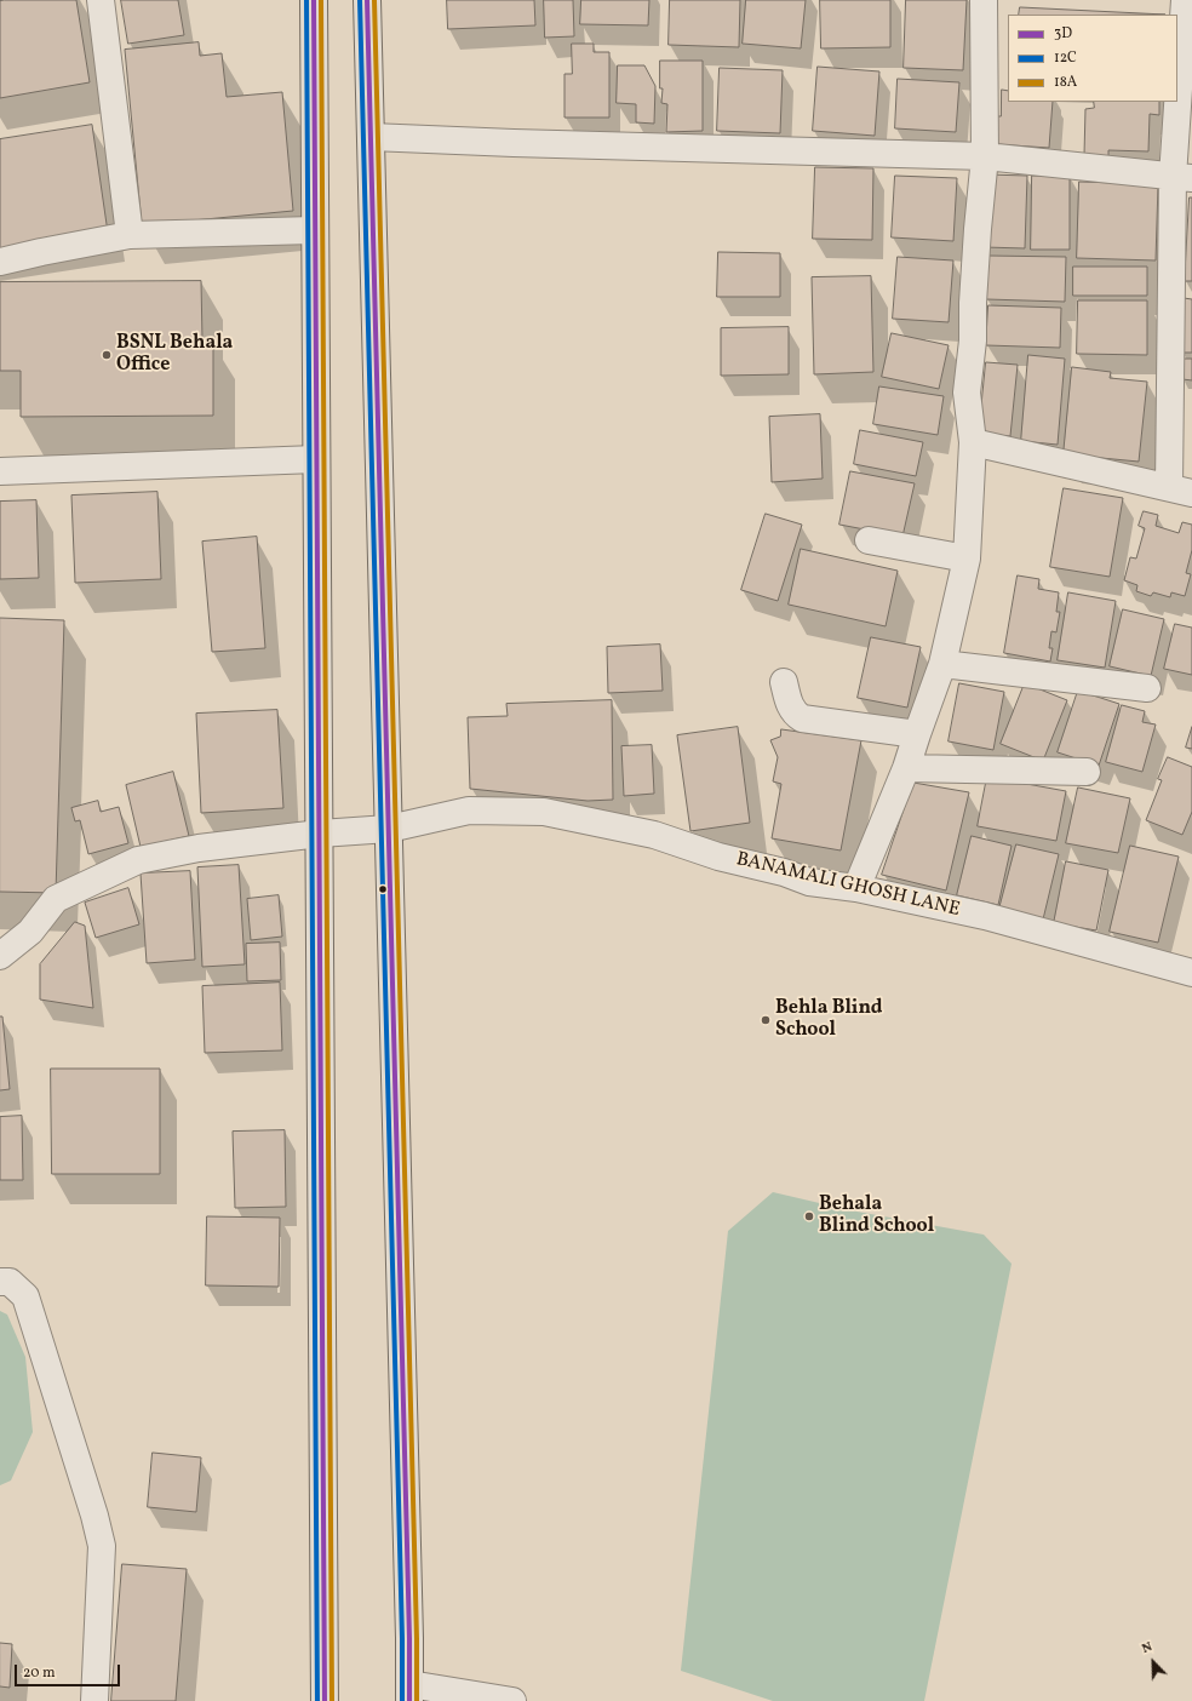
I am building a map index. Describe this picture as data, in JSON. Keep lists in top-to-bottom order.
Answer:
{
  "streets": {
    "street": ["BANAMALI GHOSH LANE"]
  },
  "places": ["BSNL Behala Office", "Behla Blind School", "Behala Blind School"],
  "lines": ["transit line 3D", "transit line 12C", "transit line 18A"],
  "legend": ["3D", "12C", "18A"],
  "scale_bar": "20 m",
  "north": "top left"
}
